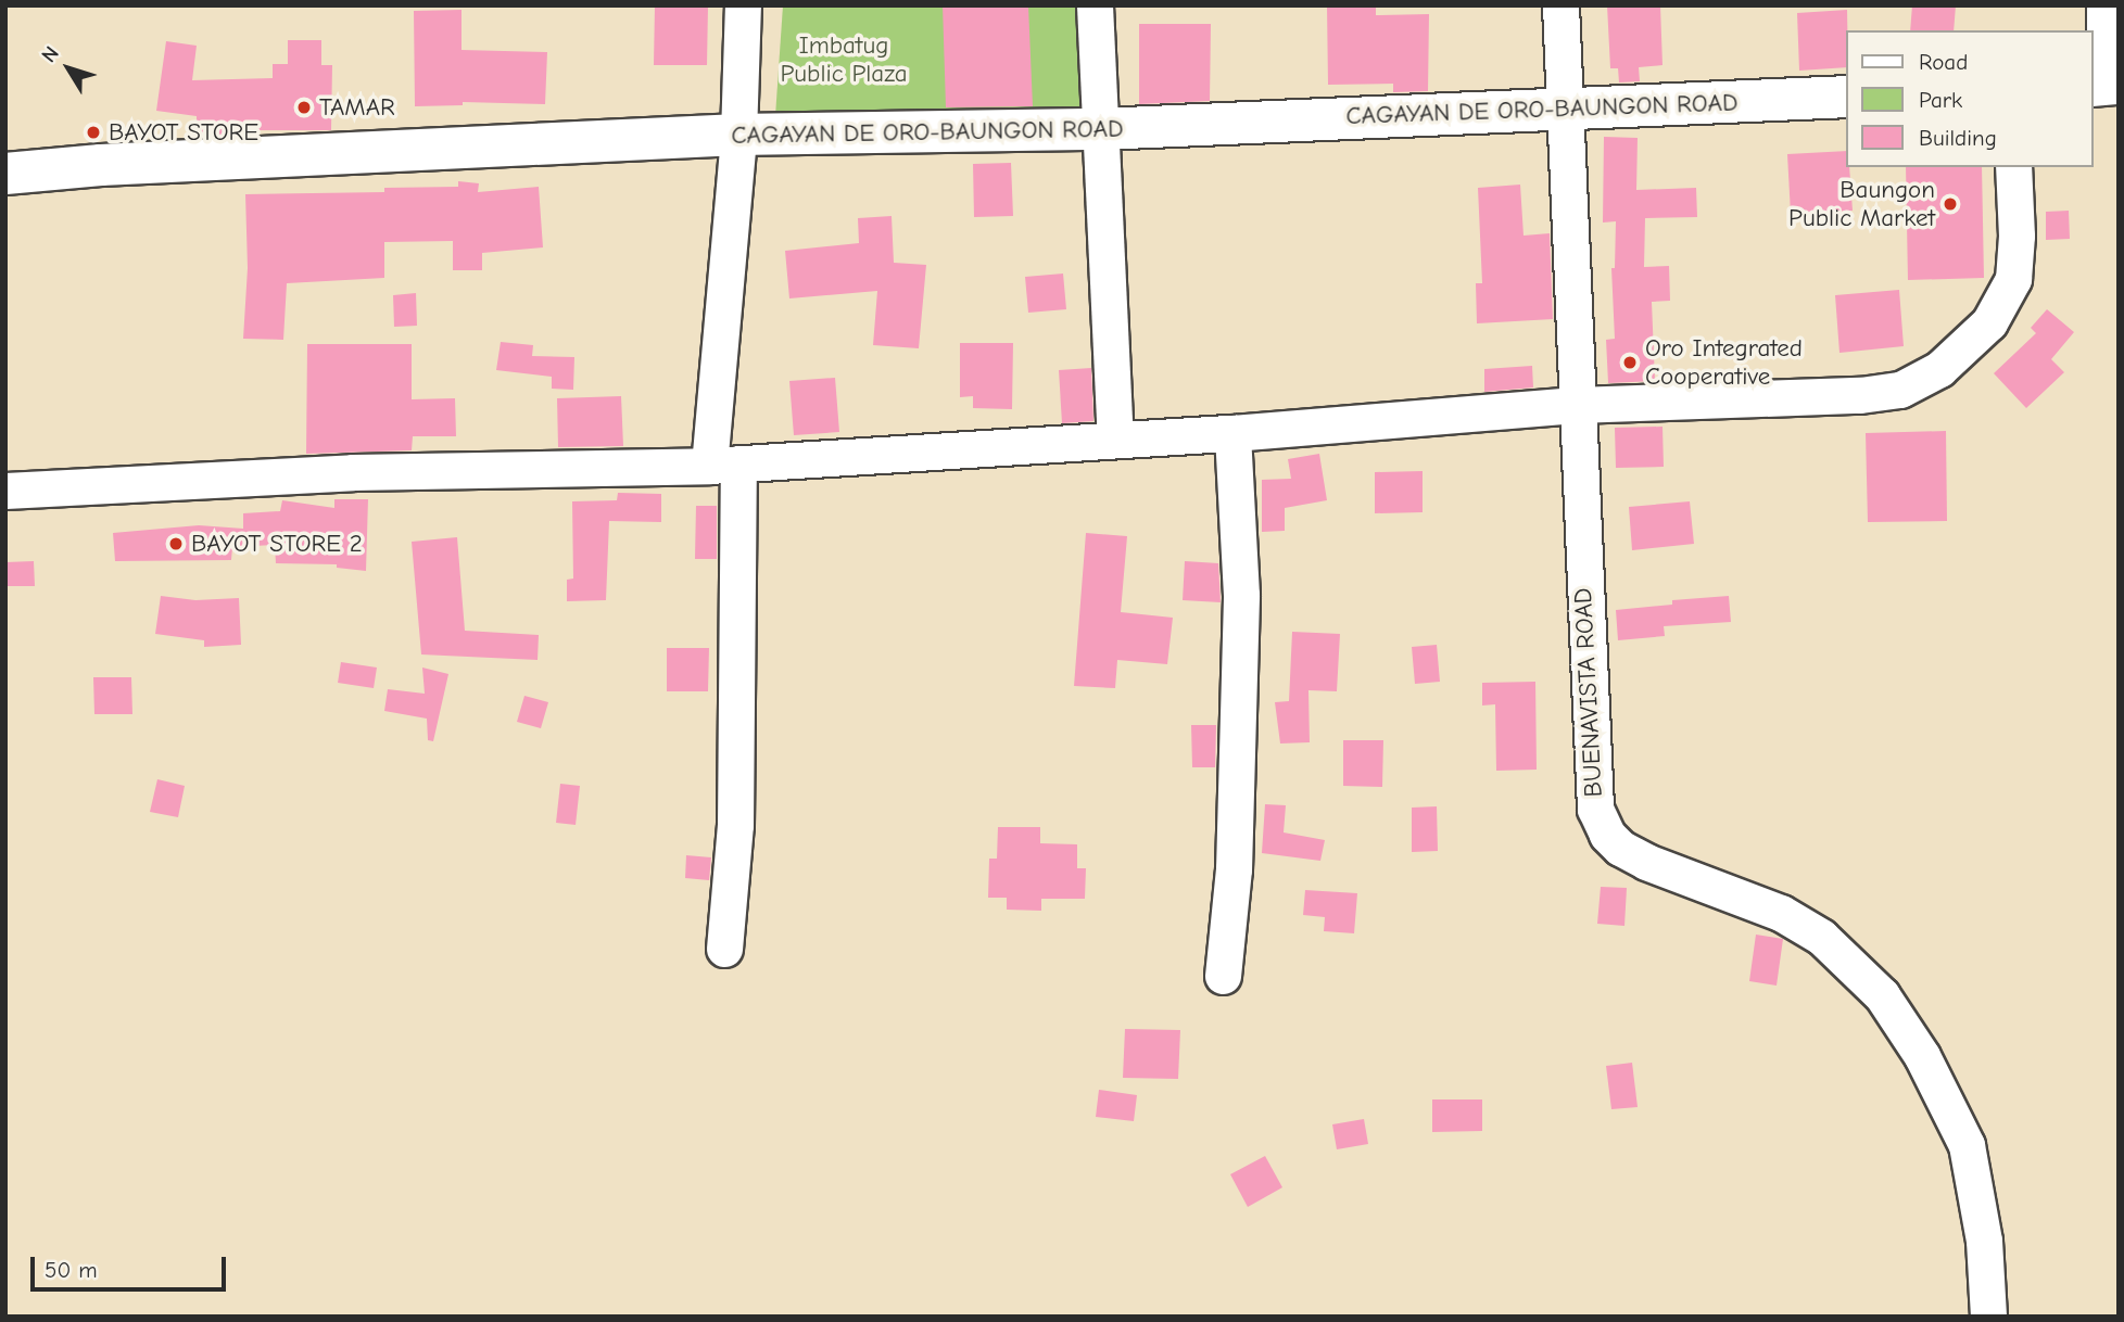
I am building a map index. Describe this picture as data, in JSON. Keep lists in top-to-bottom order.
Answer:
{
  "streets": {
    "main road": ["CAGAYAN DE ORO-BAUNGON ROAD"],
    "street": ["BUENAVISTA ROAD"]
  },
  "crossings": [
    ["CAGAYAN DE ORO-BAUNGON ROAD", "BUENAVISTA ROAD"]
  ],
  "parks": ["Imbatug Public Plaza"],
  "places": [
    "TAMAR",
    "BAYOT STORE",
    "Baungon Public Market",
    "Oro Integrated Cooperative",
    "BAYOT STORE 2"
  ],
  "legend": ["Road", "Park", "Building"],
  "scale_bar": "50 m",
  "north": "top left"
}
